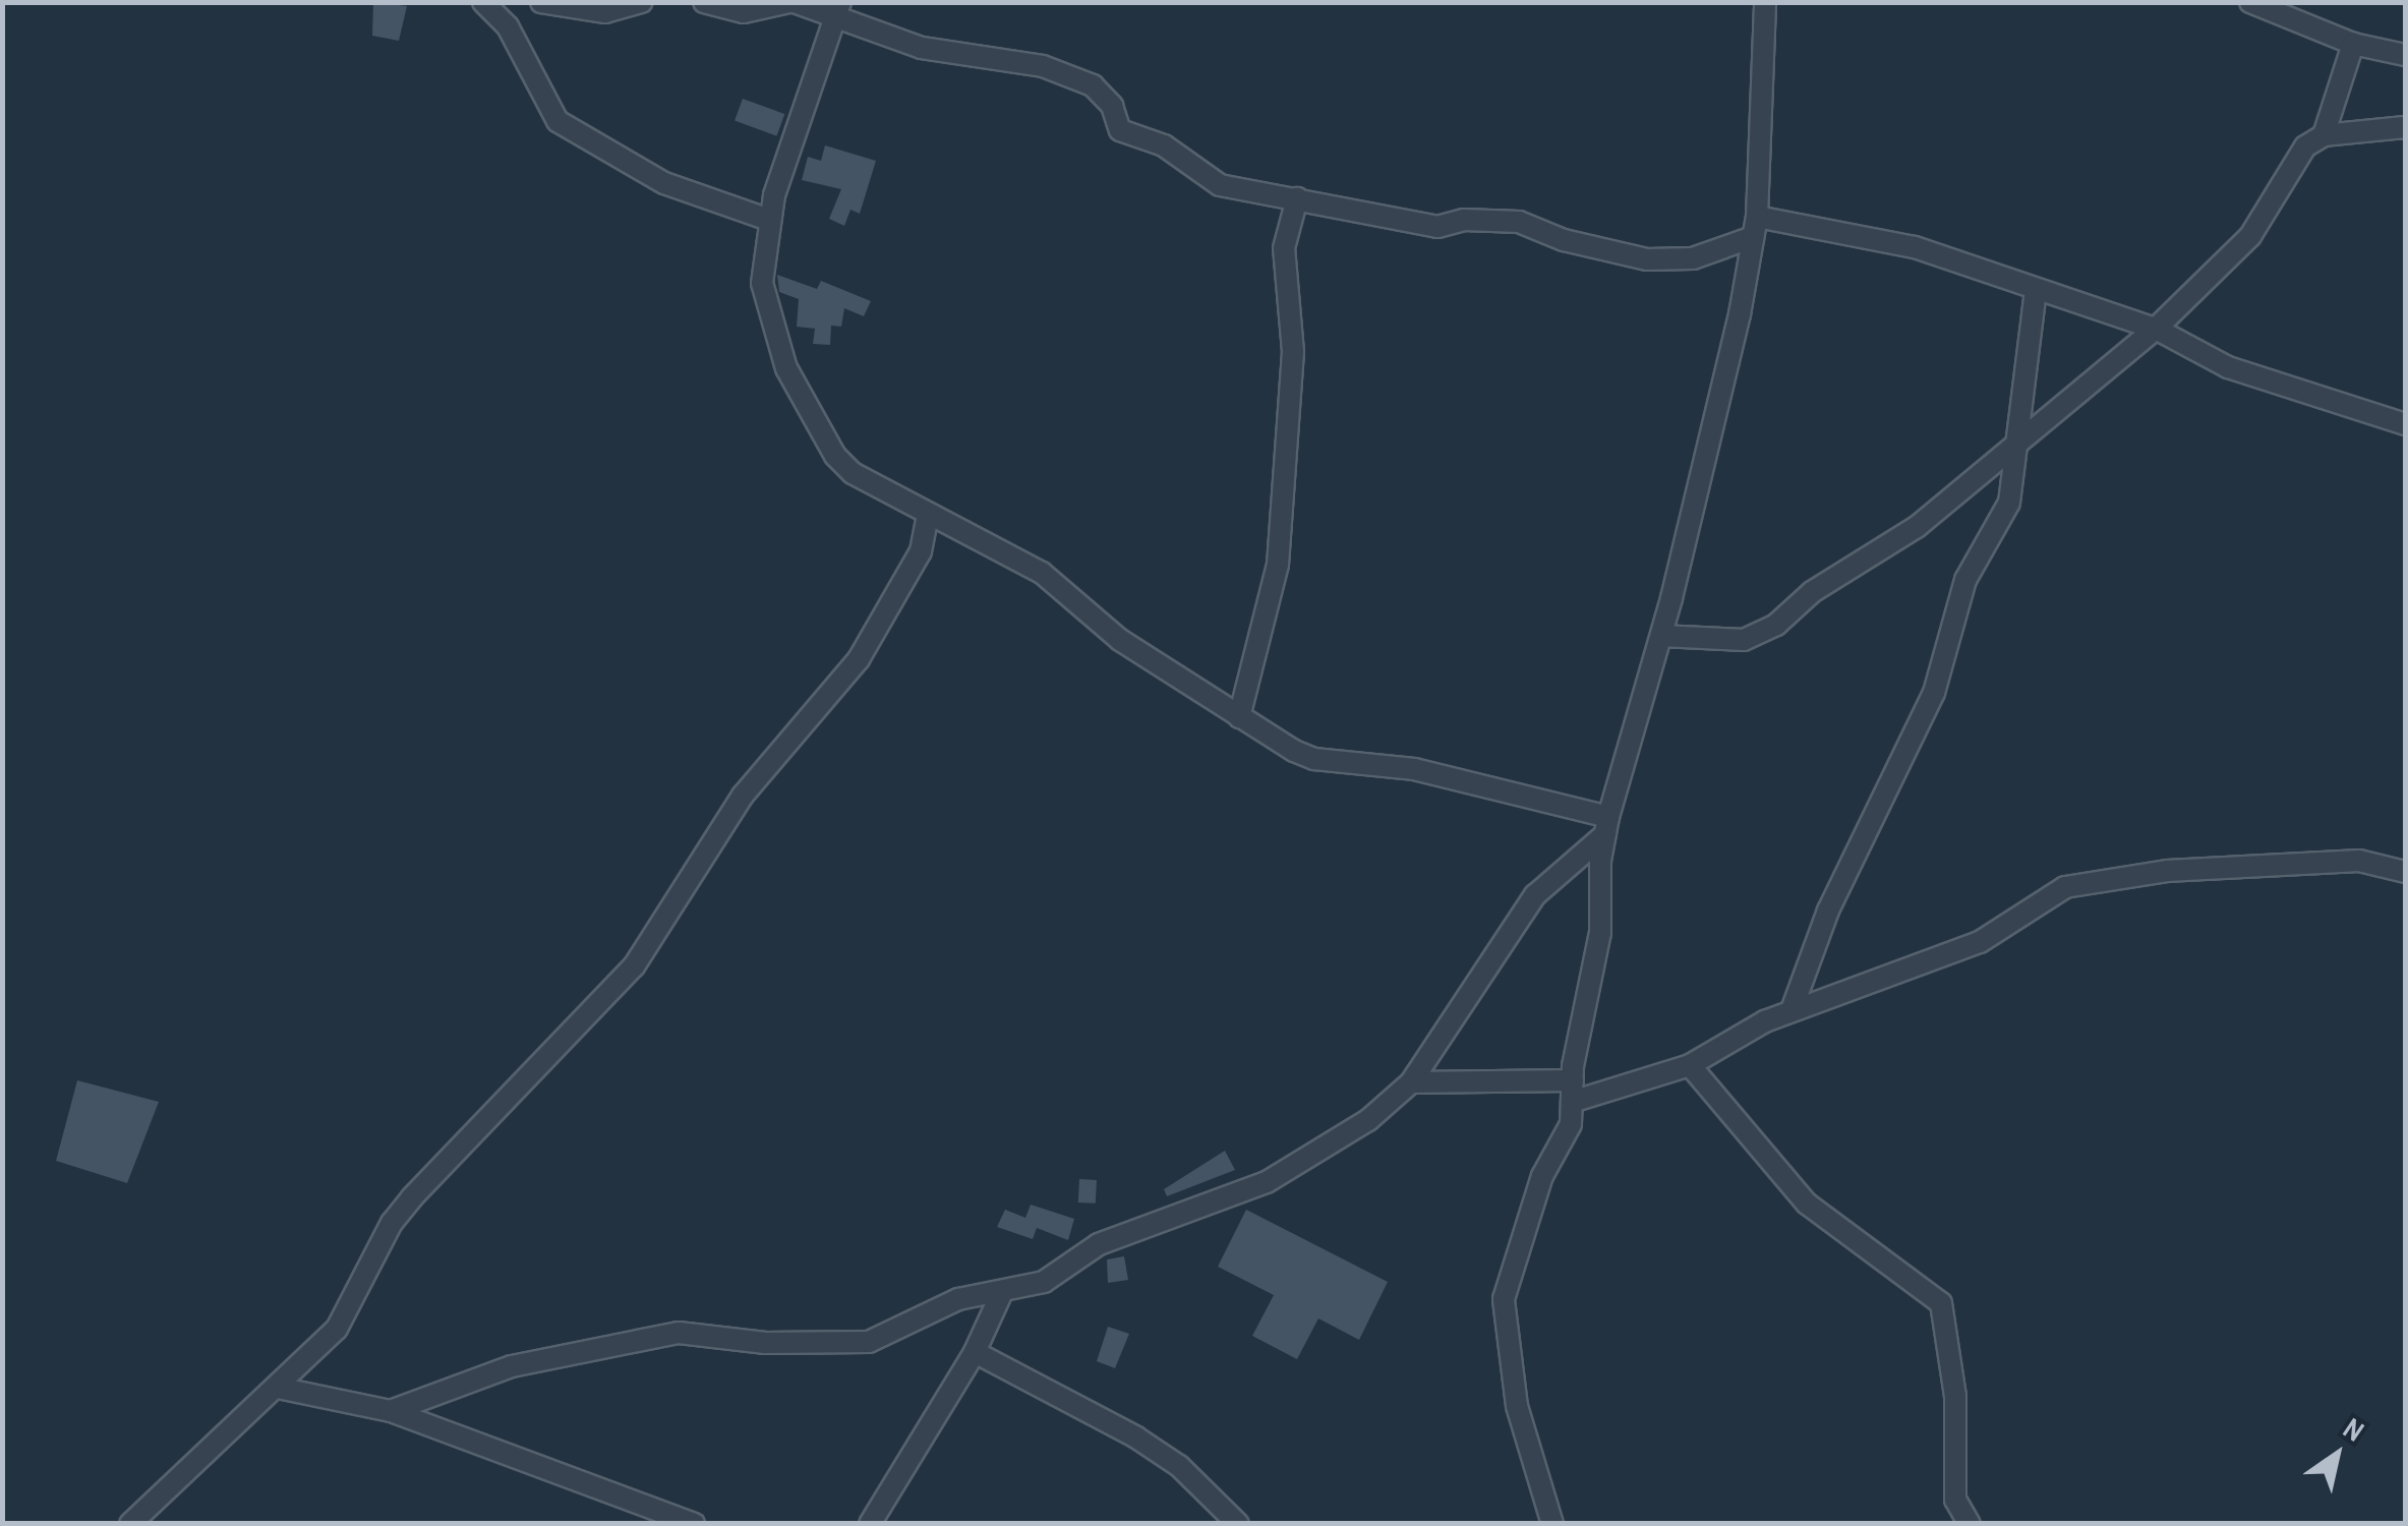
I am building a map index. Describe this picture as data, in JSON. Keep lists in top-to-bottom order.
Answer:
{
  "north": "top right"
}
